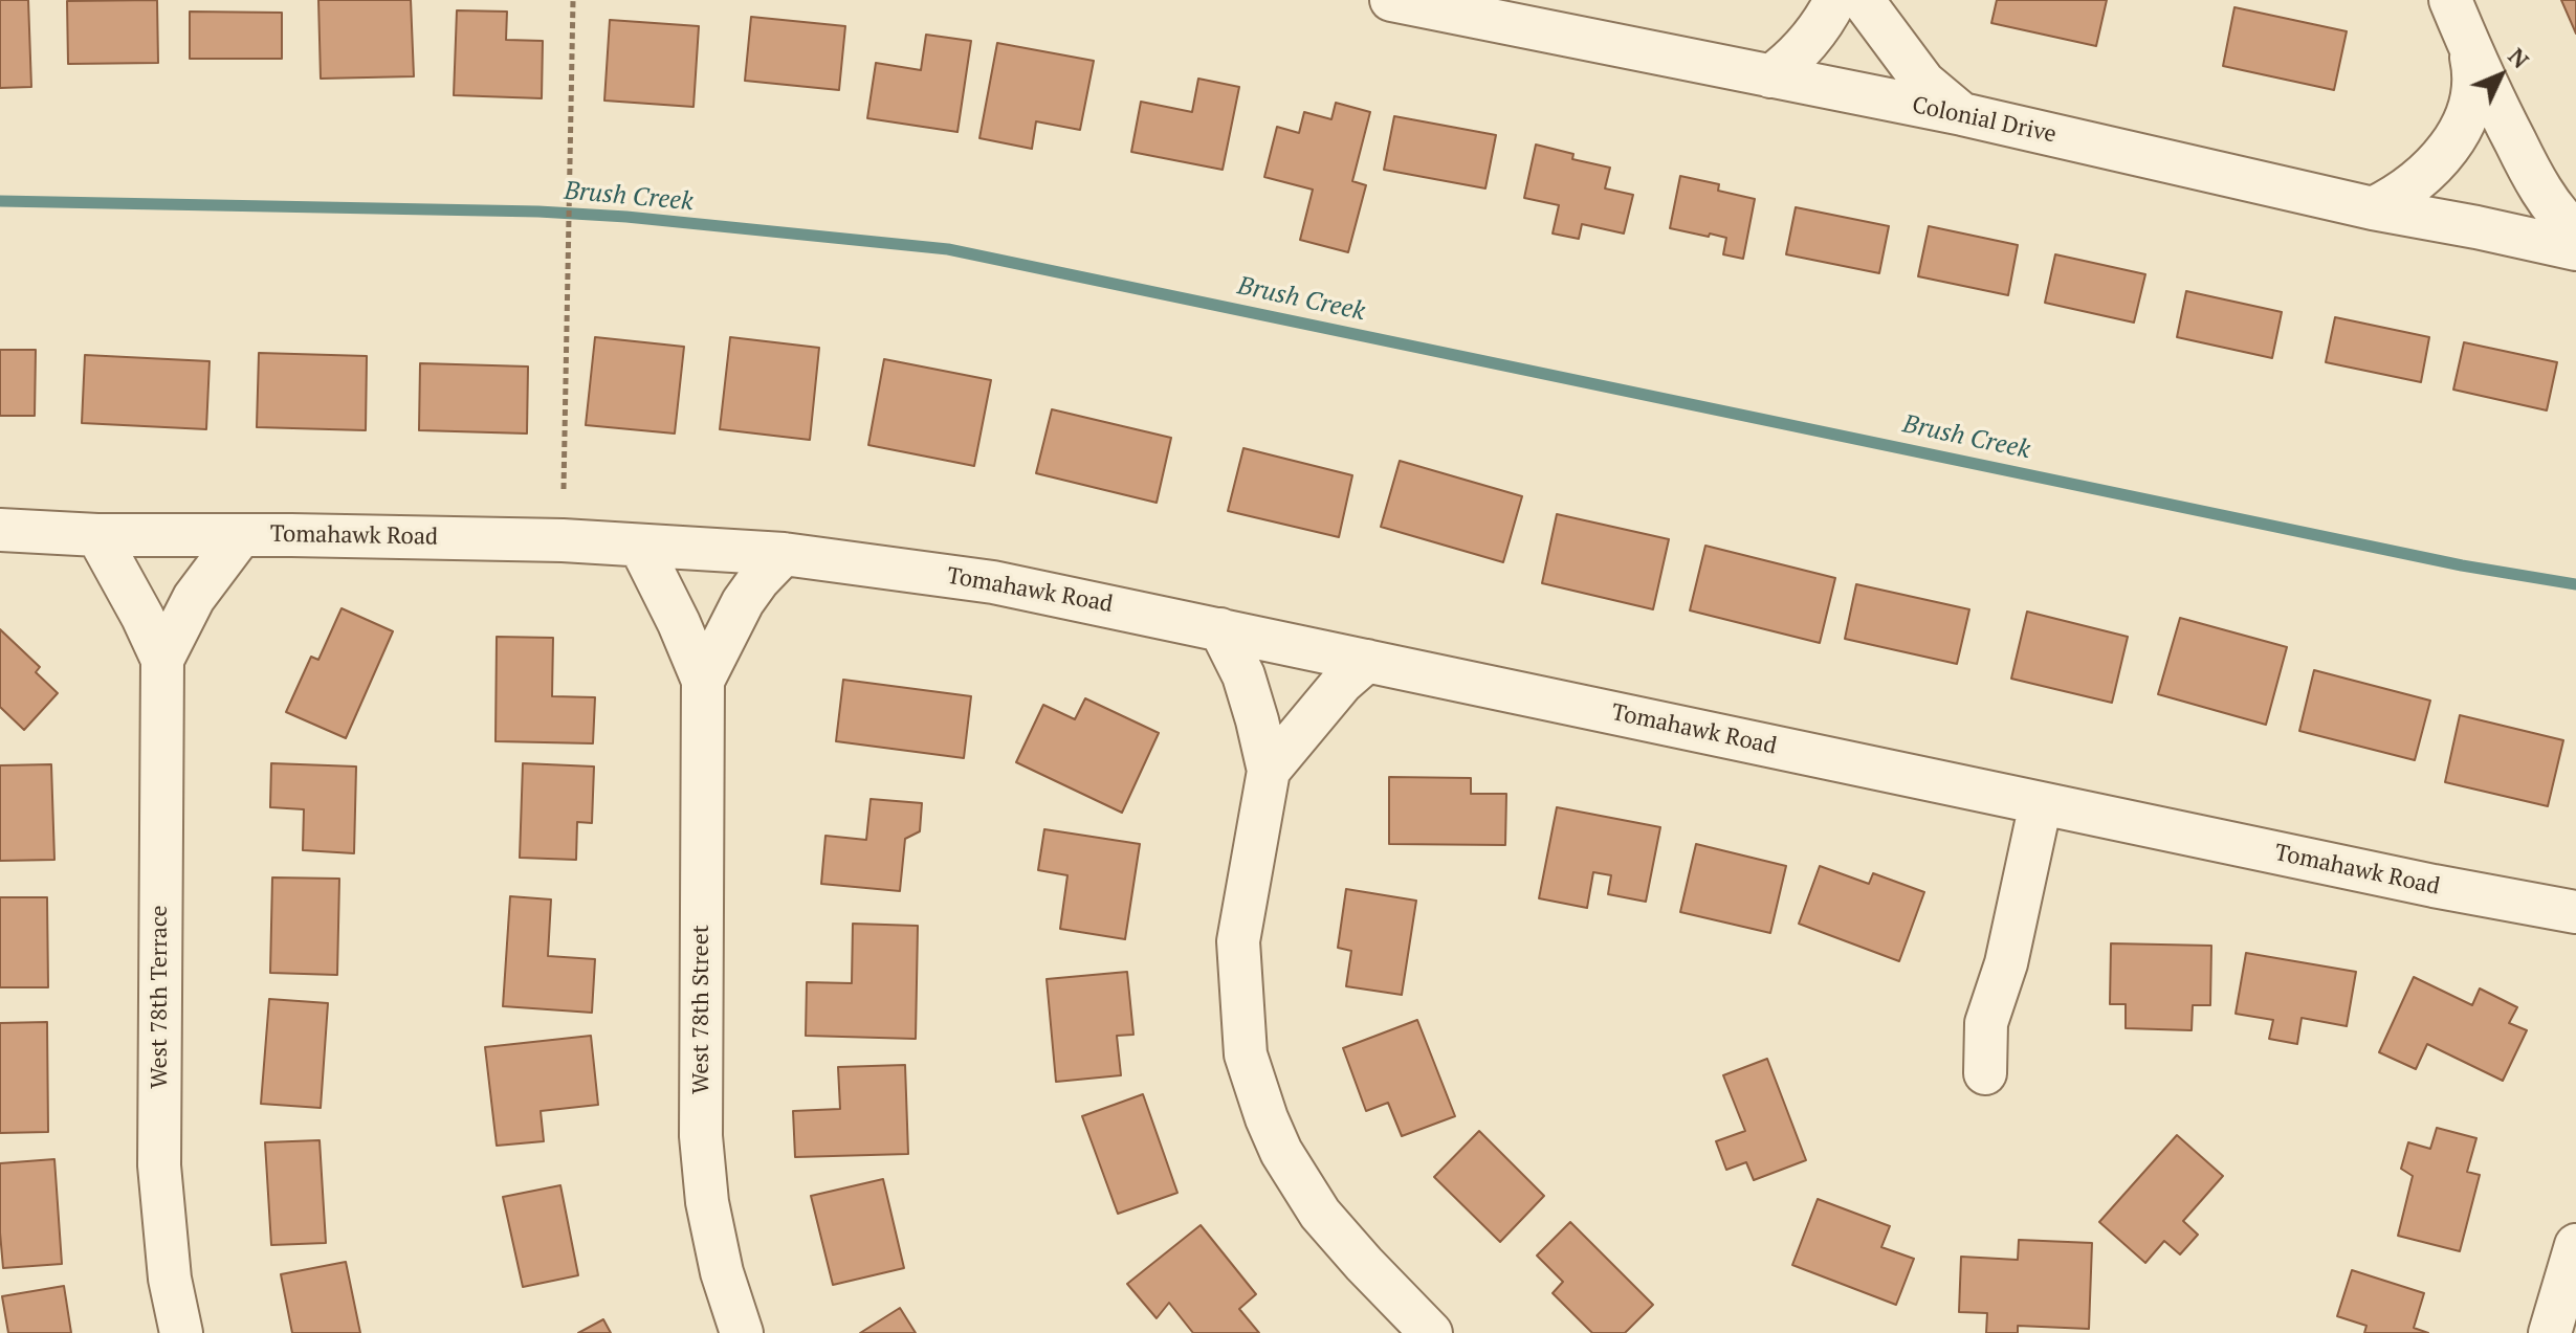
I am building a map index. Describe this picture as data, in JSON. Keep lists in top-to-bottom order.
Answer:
{
  "streets": {
    "street": [
      "Colonial Drive",
      "Tomahawk Road",
      "West 78th Terrace",
      "West 78th Street"
    ]
  },
  "crossings": [
    ["Tomahawk Road", "West 78th Terrace"],
    ["Tomahawk Road", "West 78th Street"]
  ],
  "water": ["Brush Creek"],
  "north": "top right"
}
